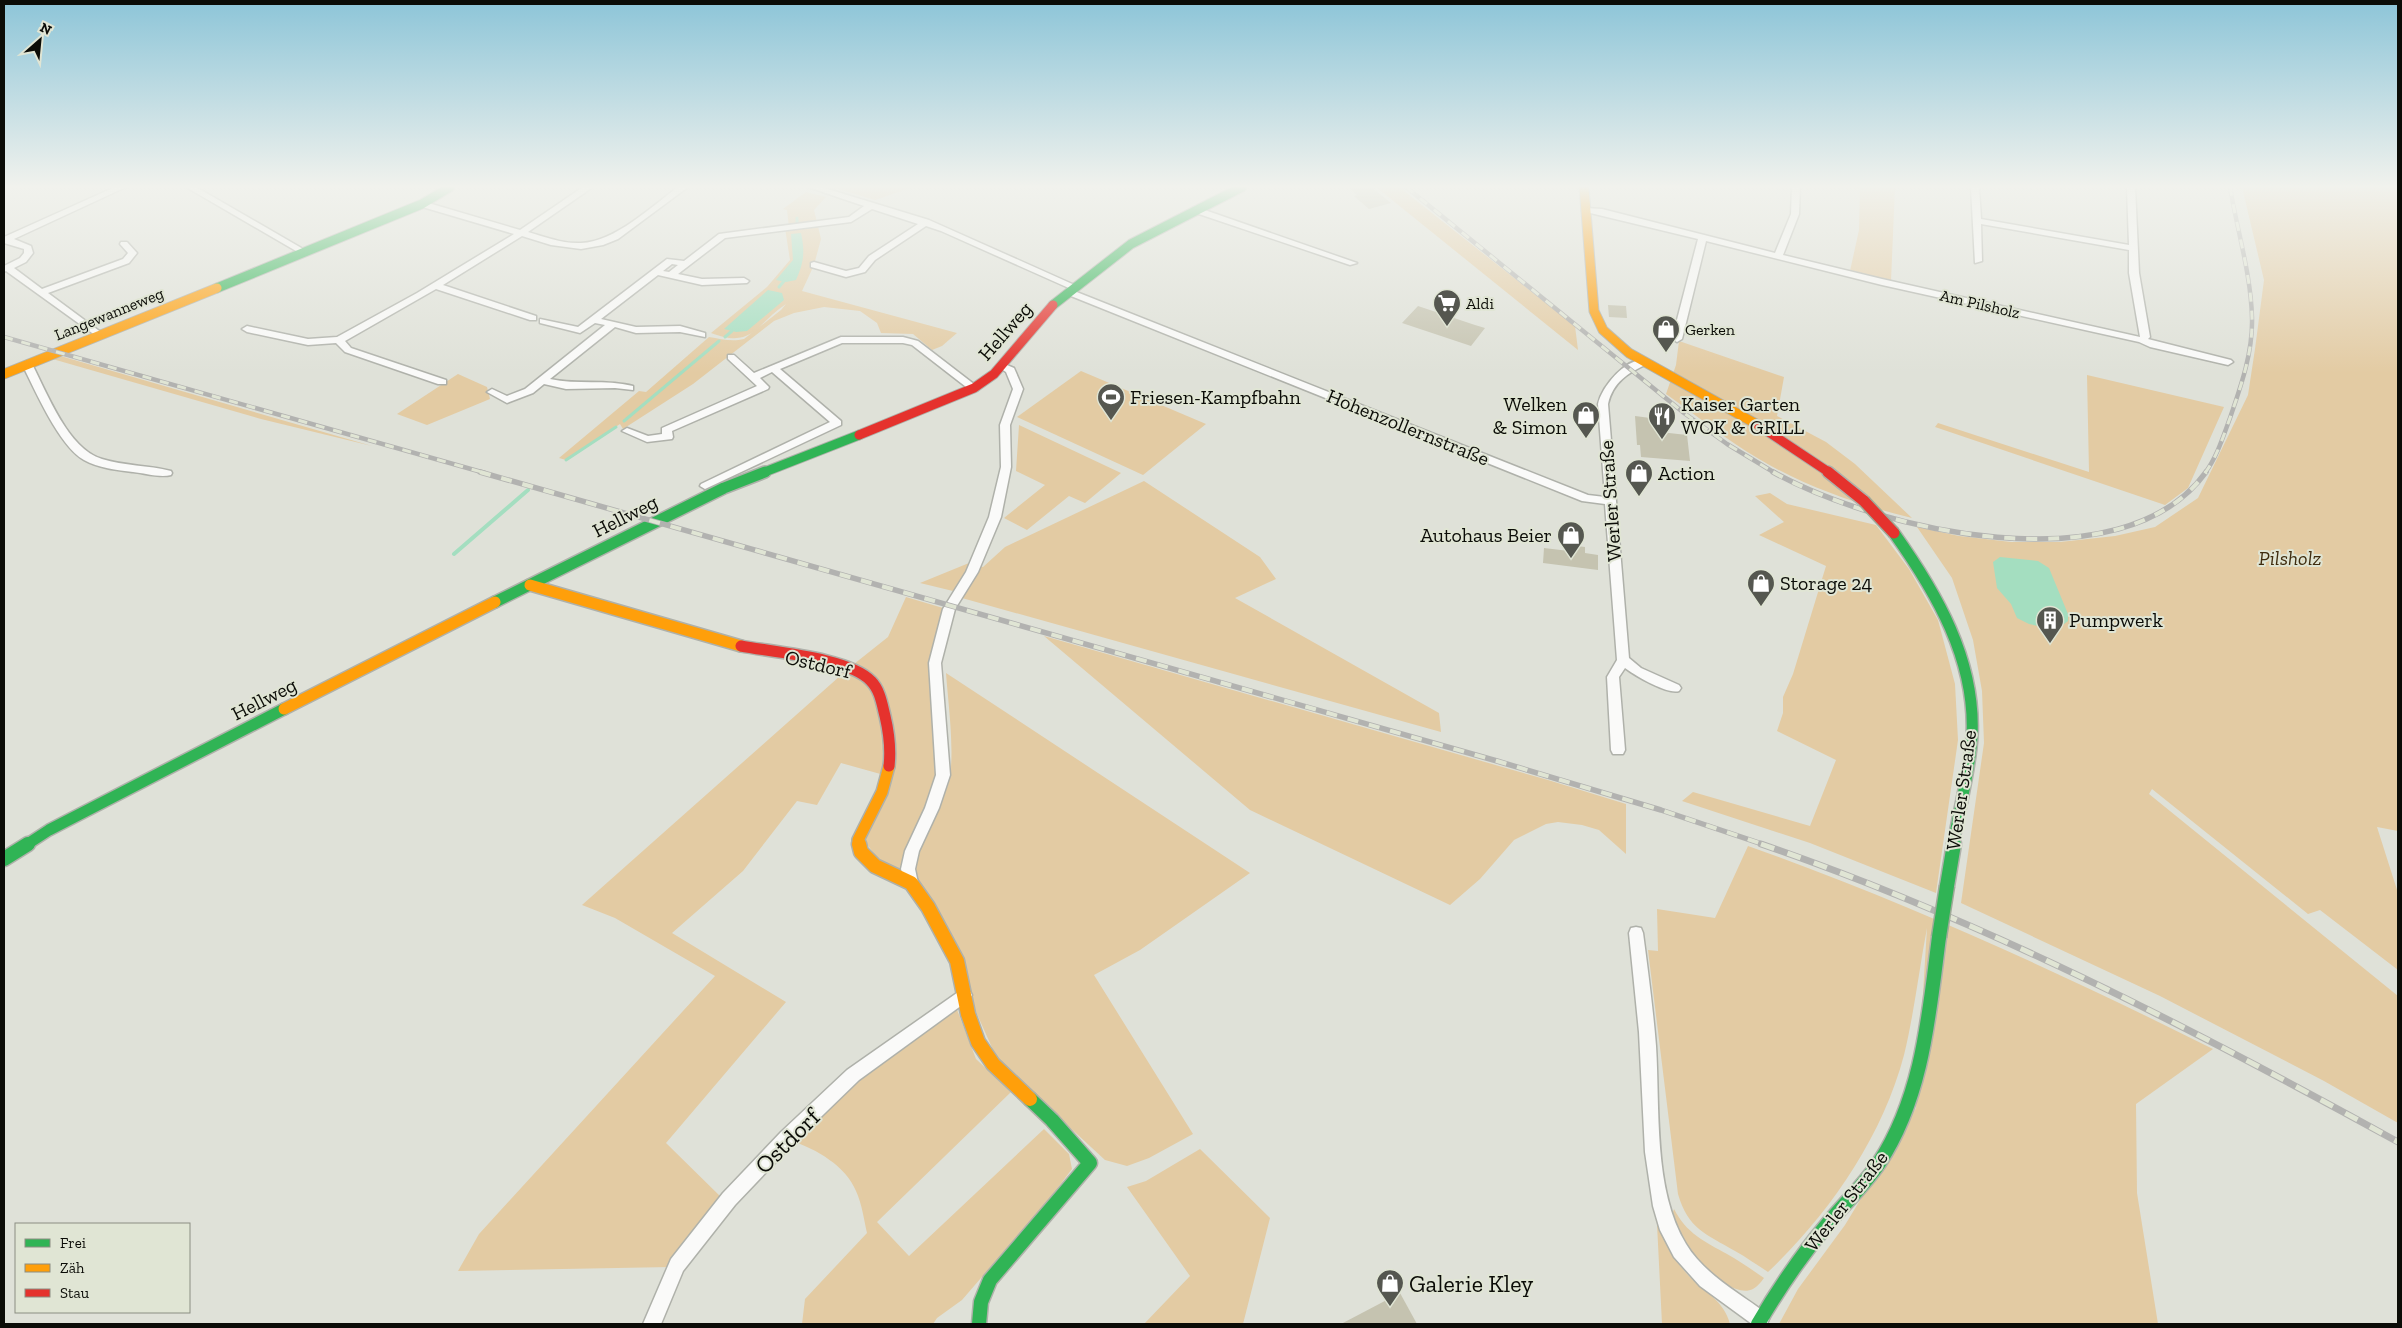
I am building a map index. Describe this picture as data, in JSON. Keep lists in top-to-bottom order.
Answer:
{
  "streets": {
    "street": [
      "Am Pilsholz",
      "Langewanneweg",
      "Hellweg",
      "Hohenzollernstraße",
      "Werler Straße",
      "Ostdorf"
    ]
  },
  "crossings": [
    ["Hellweg", "Hohenzollernstraße"],
    ["Hellweg", "Ostdorf"],
    ["Hohenzollernstraße", "Werler Straße"]
  ],
  "parks": ["Pilsholz"],
  "places": {
    "supermarket": ["Aldi"],
    "shop": [
      "Gerken",
      "Welken & Simon",
      "Action",
      "Autohaus Beier",
      "Storage 24",
      "Galerie Kley"
    ],
    "sports": ["Friesen-Kampfbahn"],
    "restaurant": ["Kaiser Garten WOK & GRILL"],
    "building": ["Pumpwerk"]
  },
  "legend": ["Frei", "Zäh", "Stau"],
  "north": "top right"
}
